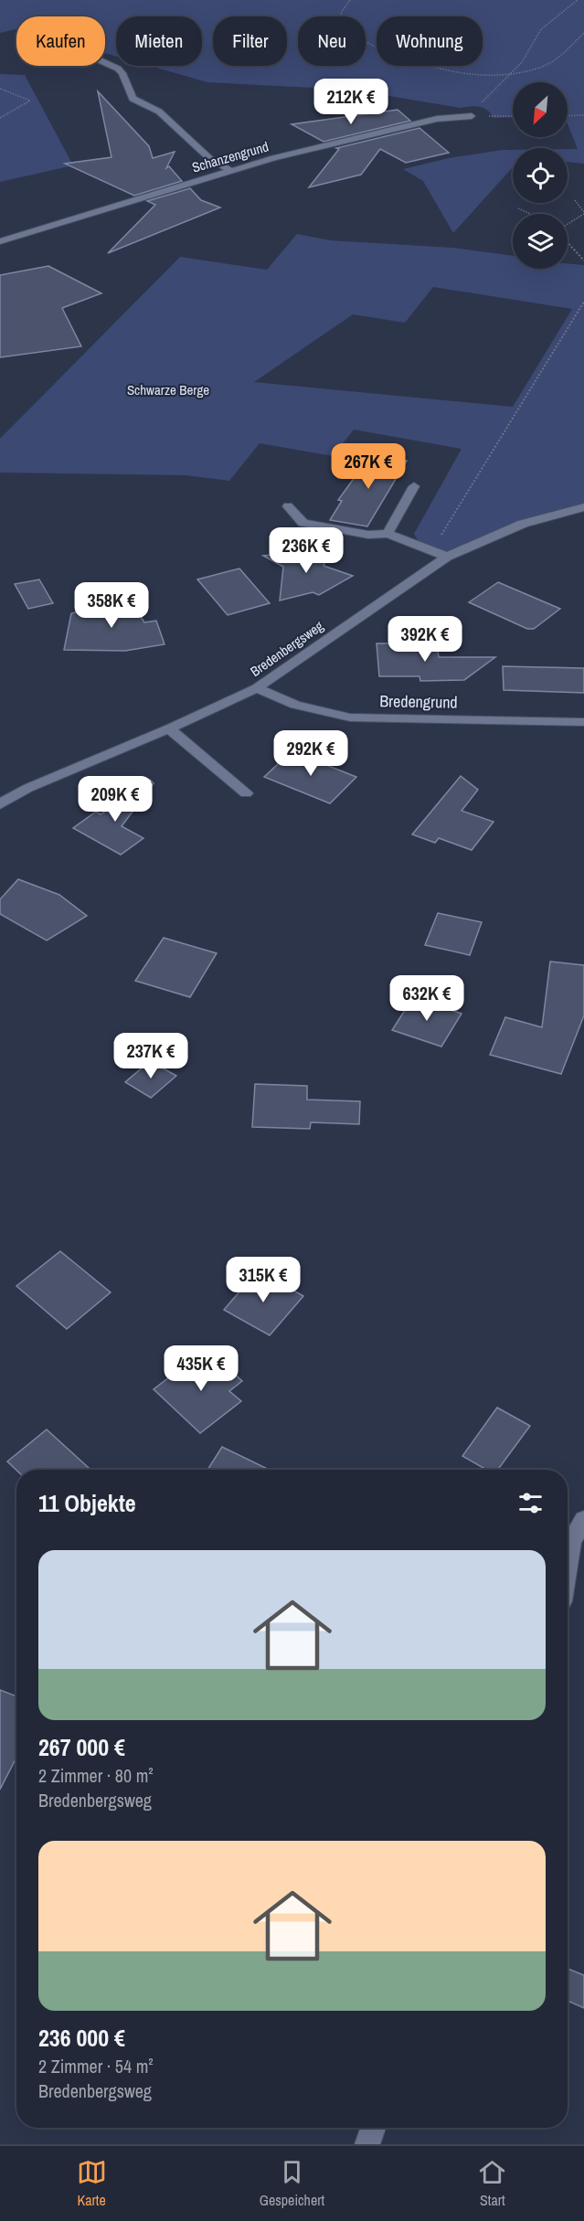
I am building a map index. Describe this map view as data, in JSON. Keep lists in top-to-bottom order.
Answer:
{
  "streets": {
    "street": ["Schanzengrund", "Bredenbergsweg", "Bredengrund"]
  },
  "crossings": [
    ["Bredenbergsweg", "Bredengrund"]
  ],
  "parks": ["Schwarze Berge"],
  "north": "bottom left",
  "page": {
    "chip": [
      "Kaufen",
      "Mieten",
      "Filter",
      "Neu",
      "Wohnung"
    ],
    "price": [
      "212K €",
      "267K €",
      "236K €",
      "358K €",
      "392K €",
      "292K €",
      "209K €",
      "632K €",
      "237K €",
      "315K €",
      "435K €"
    ],
    "heading": "11 Objekte",
    "list": [
      {
        "name": "267 000 €",
        "note": "2 Zimmer · 80 m² · Bredenbergsweg"
      },
      {
        "name": "236 000 €",
        "note": "2 Zimmer · 54 m² · Bredenbergsweg"
      }
    ],
    "tabs": ["Karte", "Gespeichert", "Start"]
  }
}
